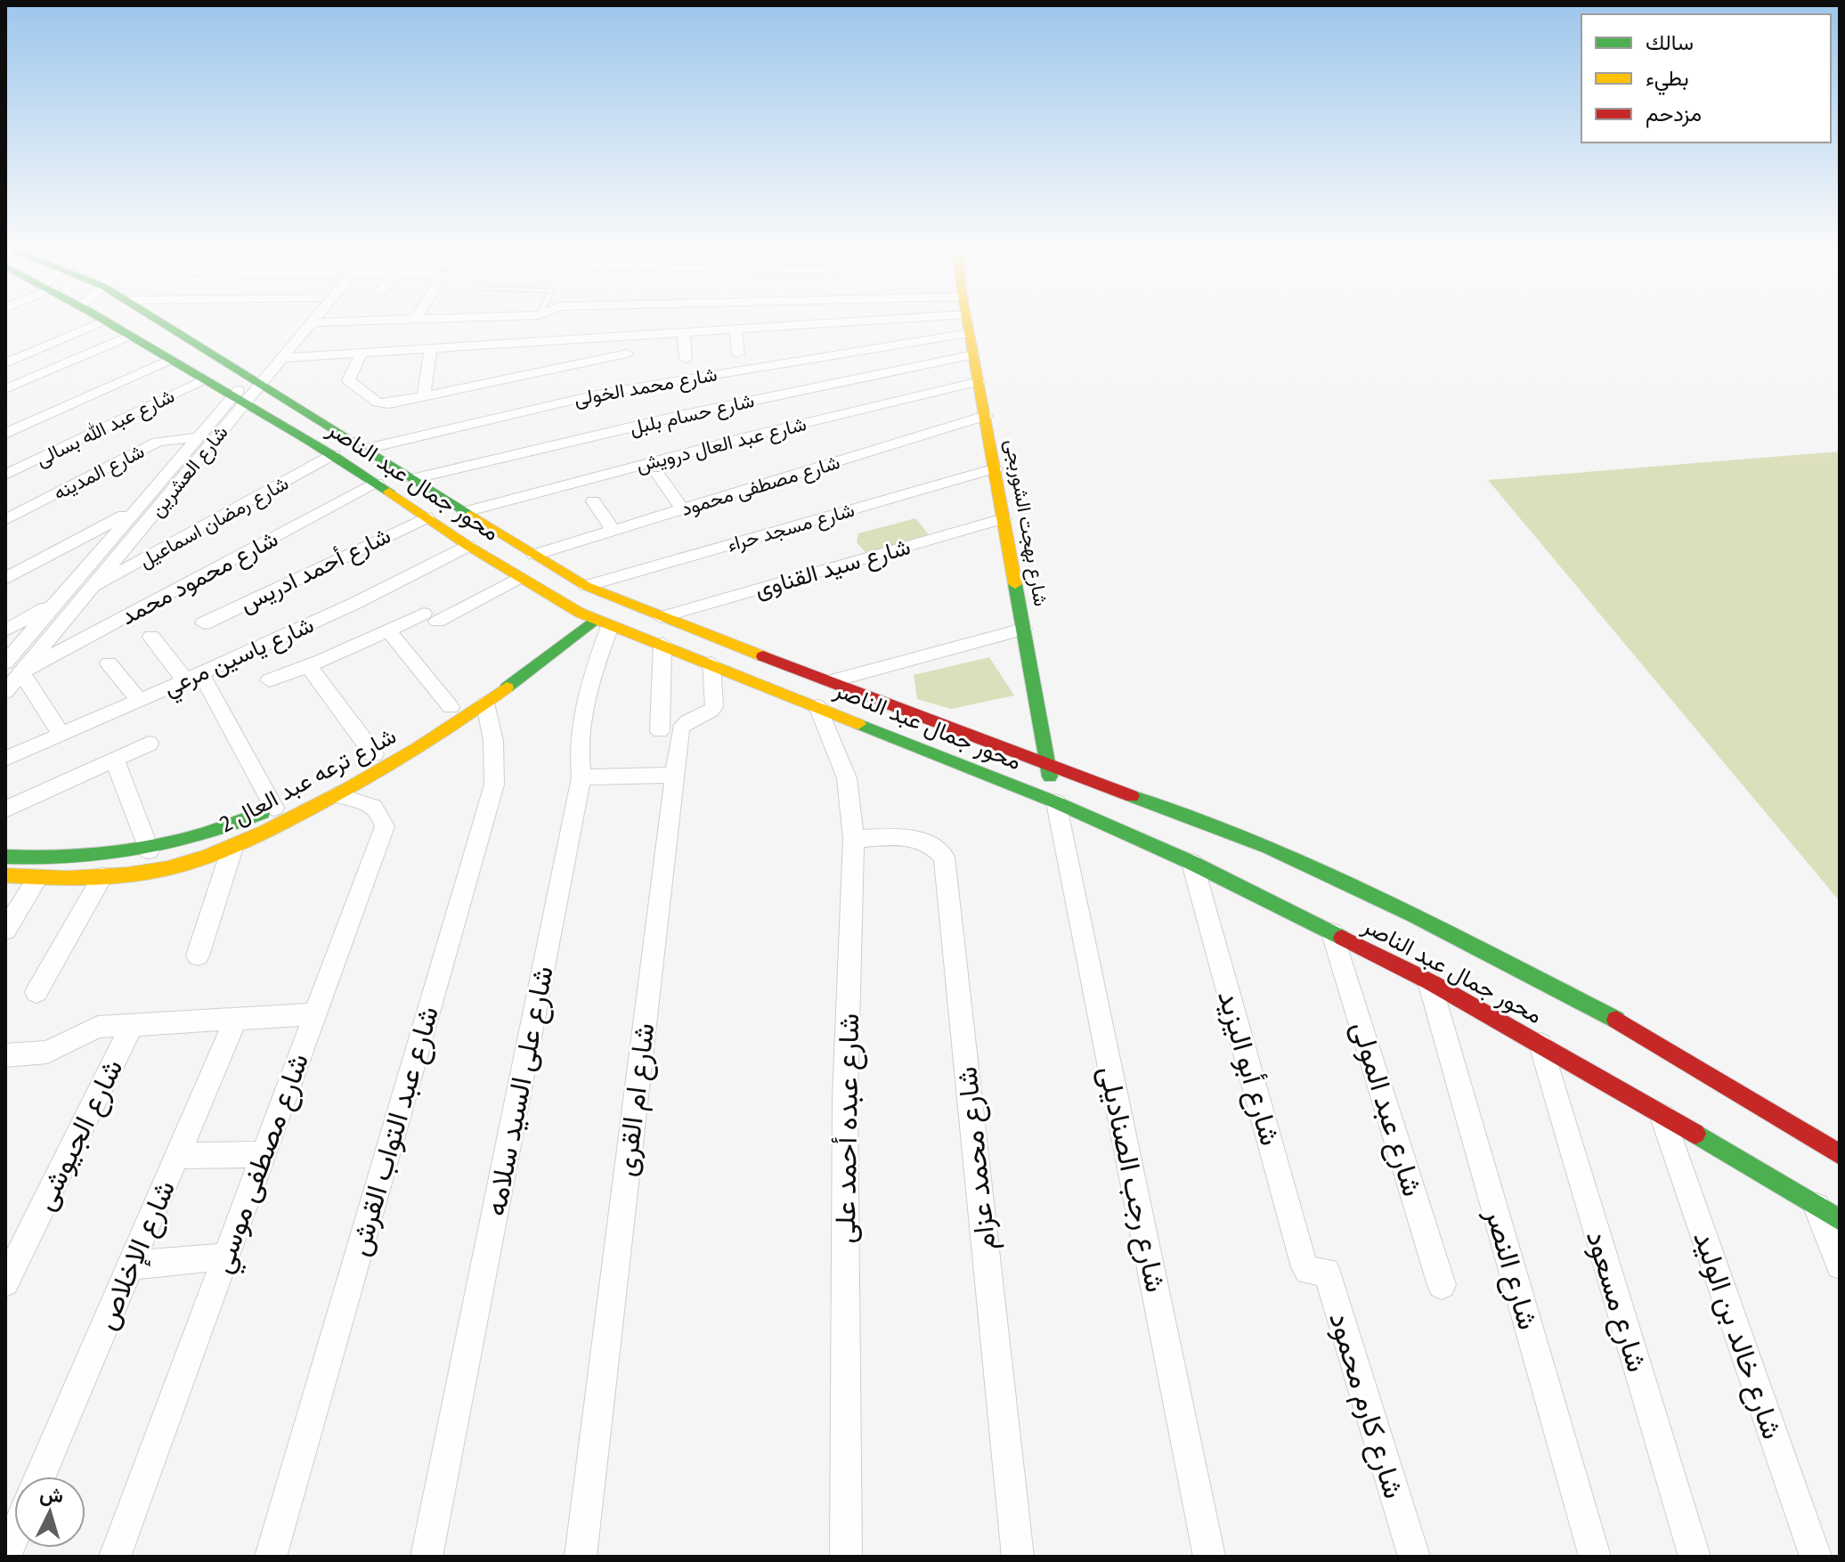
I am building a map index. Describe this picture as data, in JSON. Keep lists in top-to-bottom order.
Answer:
{
  "streets": {
    "street": [
      "شارع محمد الخولى",
      "شارع حسام بلبل",
      "شارع عبد الله بسالى",
      "شارع عبد العال درويش",
      "شارع العشرين",
      "شارع المدينه",
      "محور جمال عبد الناصر",
      "شارع مصطفى محمود",
      "شارع رمضان اسماعيل",
      "شارع بهجت الشوربجى",
      "شارع مسجد حراء",
      "شارع سيد القناوى",
      "شارع أحمد ادريس",
      "شارع محمود محمد",
      "شارع ياسين مرعي",
      "شارع ترعه عبد العال 2",
      "شارع أبو اليزيد",
      "شارع على السيد سلامه",
      "شارع ام القرى",
      "شارع عبد المولى",
      "شارع عبده أحمد على",
      "شارع عبد التواب القرش",
      "شارع الجيوشى",
      "شارع محمد عزام",
      "شارع مصطفى موسي",
      "شارع رجب الصناديلى",
      "شارع الإخلاص",
      "شارع النصر",
      "شارع مسعود",
      "شارع خالد بن الوليد",
      "شارع كارم محمود"
    ]
  },
  "crossings": [
    ["شارع محمد الخولى", "محور جمال عبد الناصر"],
    ["شارع محمد الخولى", "شارع بهجت الشوربجى"],
    ["شارع حسام بلبل", "محور جمال عبد الناصر"],
    ["شارع حسام بلبل", "شارع بهجت الشوربجى"],
    ["شارع عبد الله بسالى", "محور جمال عبد الناصر"],
    ["شارع عبد العال درويش", "محور جمال عبد الناصر"],
    ["شارع عبد العال درويش", "شارع بهجت الشوربجى"],
    ["شارع العشرين", "شارع المدينه"],
    ["شارع العشرين", "محور جمال عبد الناصر"],
    ["شارع العشرين", "شارع رمضان اسماعيل"],
    ["شارع العشرين", "شارع محمود محمد"],
    ["محور جمال عبد الناصر", "شارع مصطفى محمود"],
    ["محور جمال عبد الناصر", "شارع رمضان اسماعيل"],
    ["محور جمال عبد الناصر", "شارع بهجت الشوربجى"],
    ["محور جمال عبد الناصر", "شارع مسجد حراء"],
    ["محور جمال عبد الناصر", "شارع سيد القناوى"],
    ["محور جمال عبد الناصر", "شارع أحمد ادريس"],
    ["محور جمال عبد الناصر", "شارع محمود محمد"],
    ["محور جمال عبد الناصر", "شارع ياسين مرعي"],
    ["محور جمال عبد الناصر", "شارع ترعه عبد العال 2"],
    ["محور جمال عبد الناصر", "شارع أبو اليزيد"],
    ["محور جمال عبد الناصر", "شارع على السيد سلامه"],
    ["محور جمال عبد الناصر", "شارع ام القرى"],
    ["محور جمال عبد الناصر", "شارع عبد المولى"],
    ["محور جمال عبد الناصر", "شارع عبده أحمد على"],
    ["محور جمال عبد الناصر", "شارع رجب الصناديلى"],
    ["محور جمال عبد الناصر", "شارع النصر"],
    ["محور جمال عبد الناصر", "شارع مسعود"],
    ["محور جمال عبد الناصر", "شارع خالد بن الوليد"],
    ["شارع مصطفى محمود", "شارع بهجت الشوربجى"],
    ["شارع بهجت الشوربجى", "شارع مسجد حراء"],
    ["شارع بهجت الشوربجى", "شارع سيد القناوى"],
    ["شارع بهجت الشوربجى", "شارع رجب الصناديلى"],
    ["شارع ترعه عبد العال 2", "شارع على السيد سلامه"],
    ["شارع ترعه عبد العال 2", "شارع عبد التواب القرش"],
    ["شارع ترعه عبد العال 2", "شارع مصطفى موسي"],
    ["شارع أبو اليزيد", "شارع كارم محمود"],
    ["شارع عبده أحمد على", "شارع محمد عزام"]
  ],
  "legend": ["سالك", "بطيء", "مزدحم"],
  "north": "top"
}
